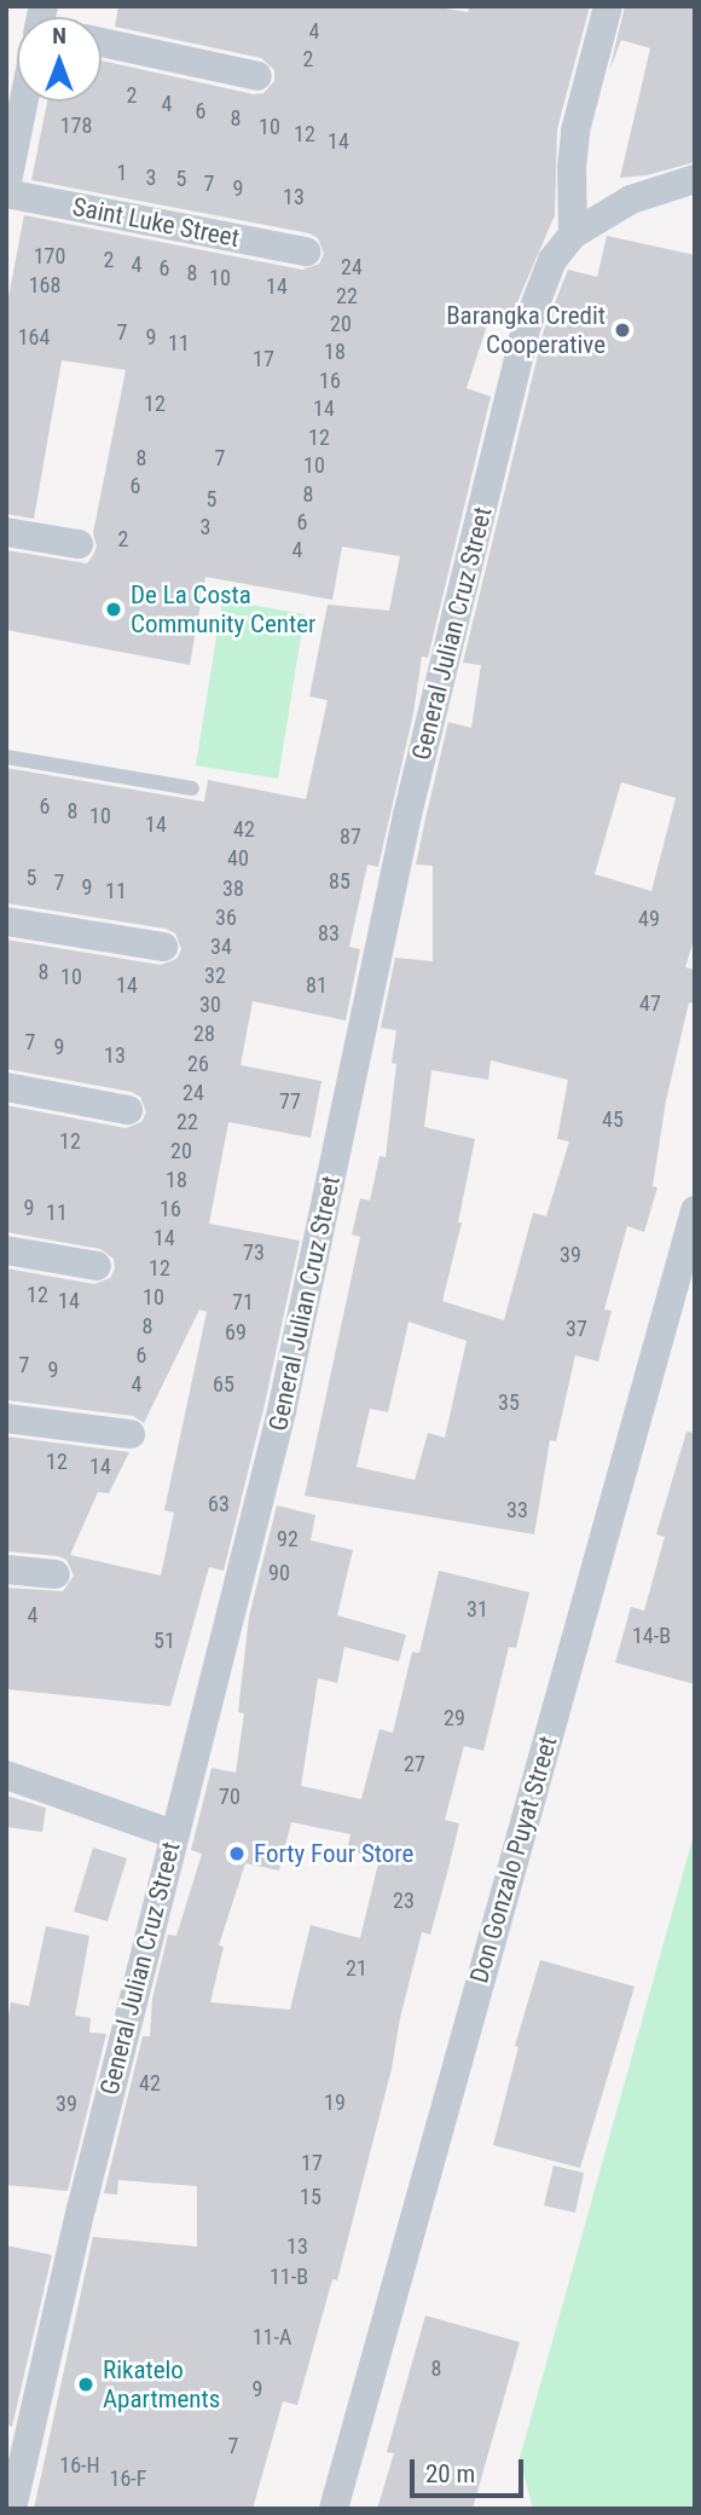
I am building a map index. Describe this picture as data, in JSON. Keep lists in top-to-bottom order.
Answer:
{
  "streets": {
    "street": ["Saint Luke Street", "General Julian Cruz Street", "Don Gonzalo Puyat Street"]
  },
  "places": [
    "Barangka Credit Cooperative",
    "De La Costa Community Center",
    "Forty Four Store",
    "Rikatelo Apartments"
  ],
  "house_numbers": [
    "4",
    "2",
    "2",
    "4",
    "6",
    "8",
    "178",
    "10",
    "12",
    "14",
    "1",
    "3",
    "5",
    "7",
    "9",
    "13",
    "170",
    "2",
    "4",
    "24",
    "6",
    "8",
    "10",
    "168",
    "14",
    "22",
    "20",
    "7",
    "164",
    "9",
    "11",
    "18",
    "17",
    "16",
    "12",
    "14",
    "12",
    "8",
    "7",
    "10",
    "6",
    "8",
    "5",
    "6",
    "3",
    "2",
    "4",
    "6",
    "8",
    "10",
    "14",
    "42",
    "87",
    "40",
    "5",
    "85",
    "7",
    "9",
    "38",
    "11",
    "36",
    "49",
    "83",
    "34",
    "8",
    "32",
    "10",
    "14",
    "81",
    "47",
    "30",
    "28",
    "7",
    "9",
    "13",
    "26",
    "24",
    "77",
    "45",
    "22",
    "12",
    "20",
    "18",
    "9",
    "16",
    "11",
    "14",
    "73",
    "39",
    "12",
    "12",
    "10",
    "14",
    "71",
    "8",
    "37",
    "69",
    "6",
    "7",
    "9",
    "4",
    "65",
    "35",
    "12",
    "14",
    "63",
    "33",
    "92",
    "90",
    "31",
    "4",
    "14-B",
    "51",
    "29",
    "27",
    "70",
    "23",
    "21",
    "42",
    "19",
    "39",
    "17",
    "15",
    "13",
    "11-B",
    "11-A",
    "8",
    "9",
    "7",
    "16-H",
    "16-F"
  ],
  "scale_bar": "20 m",
  "north": "top"
}
